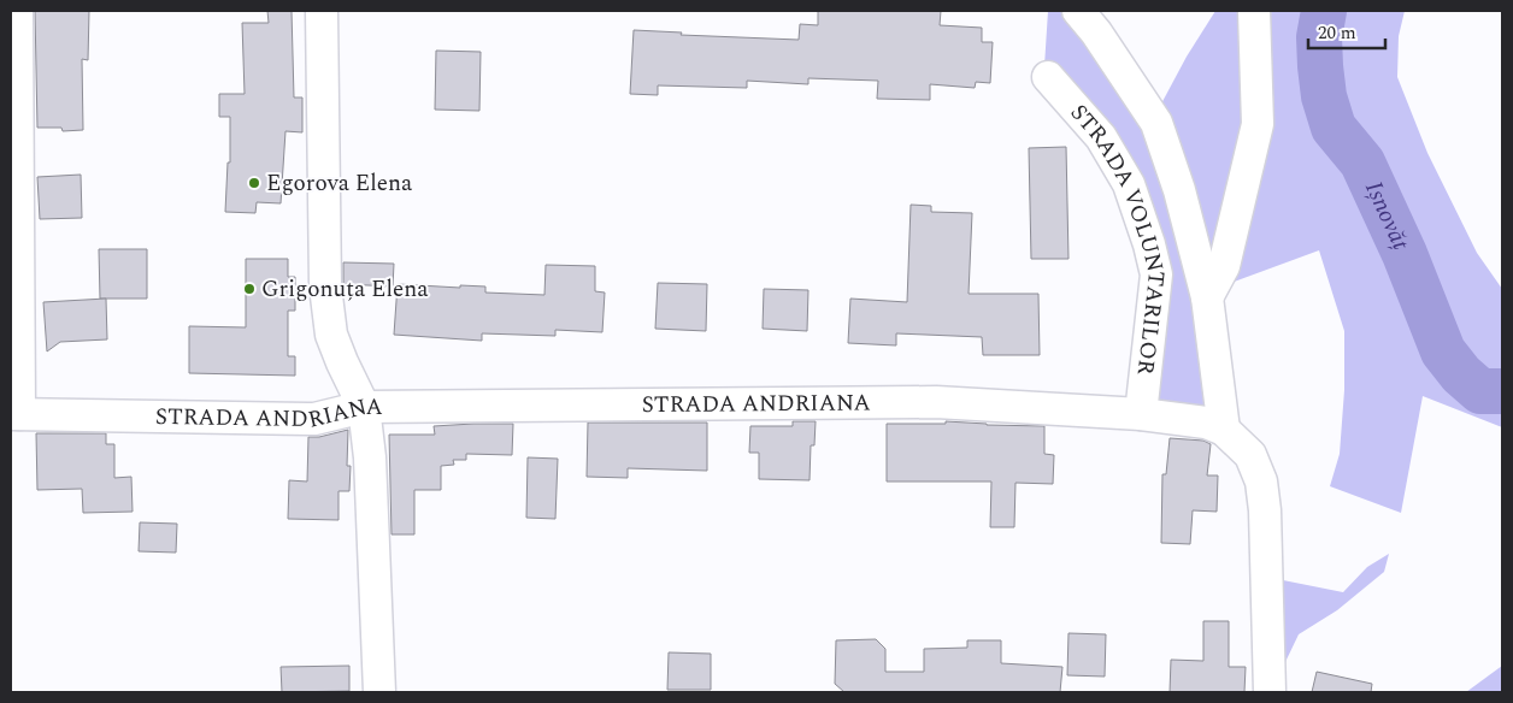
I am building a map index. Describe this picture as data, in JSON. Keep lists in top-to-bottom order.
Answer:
{
  "streets": {
    "street": ["STRADA VOLUNTARILOR", "STRADA ANDRIANA"]
  },
  "crossings": [
    ["STRADA VOLUNTARILOR", "STRADA ANDRIANA"]
  ],
  "water": ["Ișnovăț"],
  "places": ["Egorova Elena", "Grigonuța Elena"],
  "scale_bar": "20 m"
}
